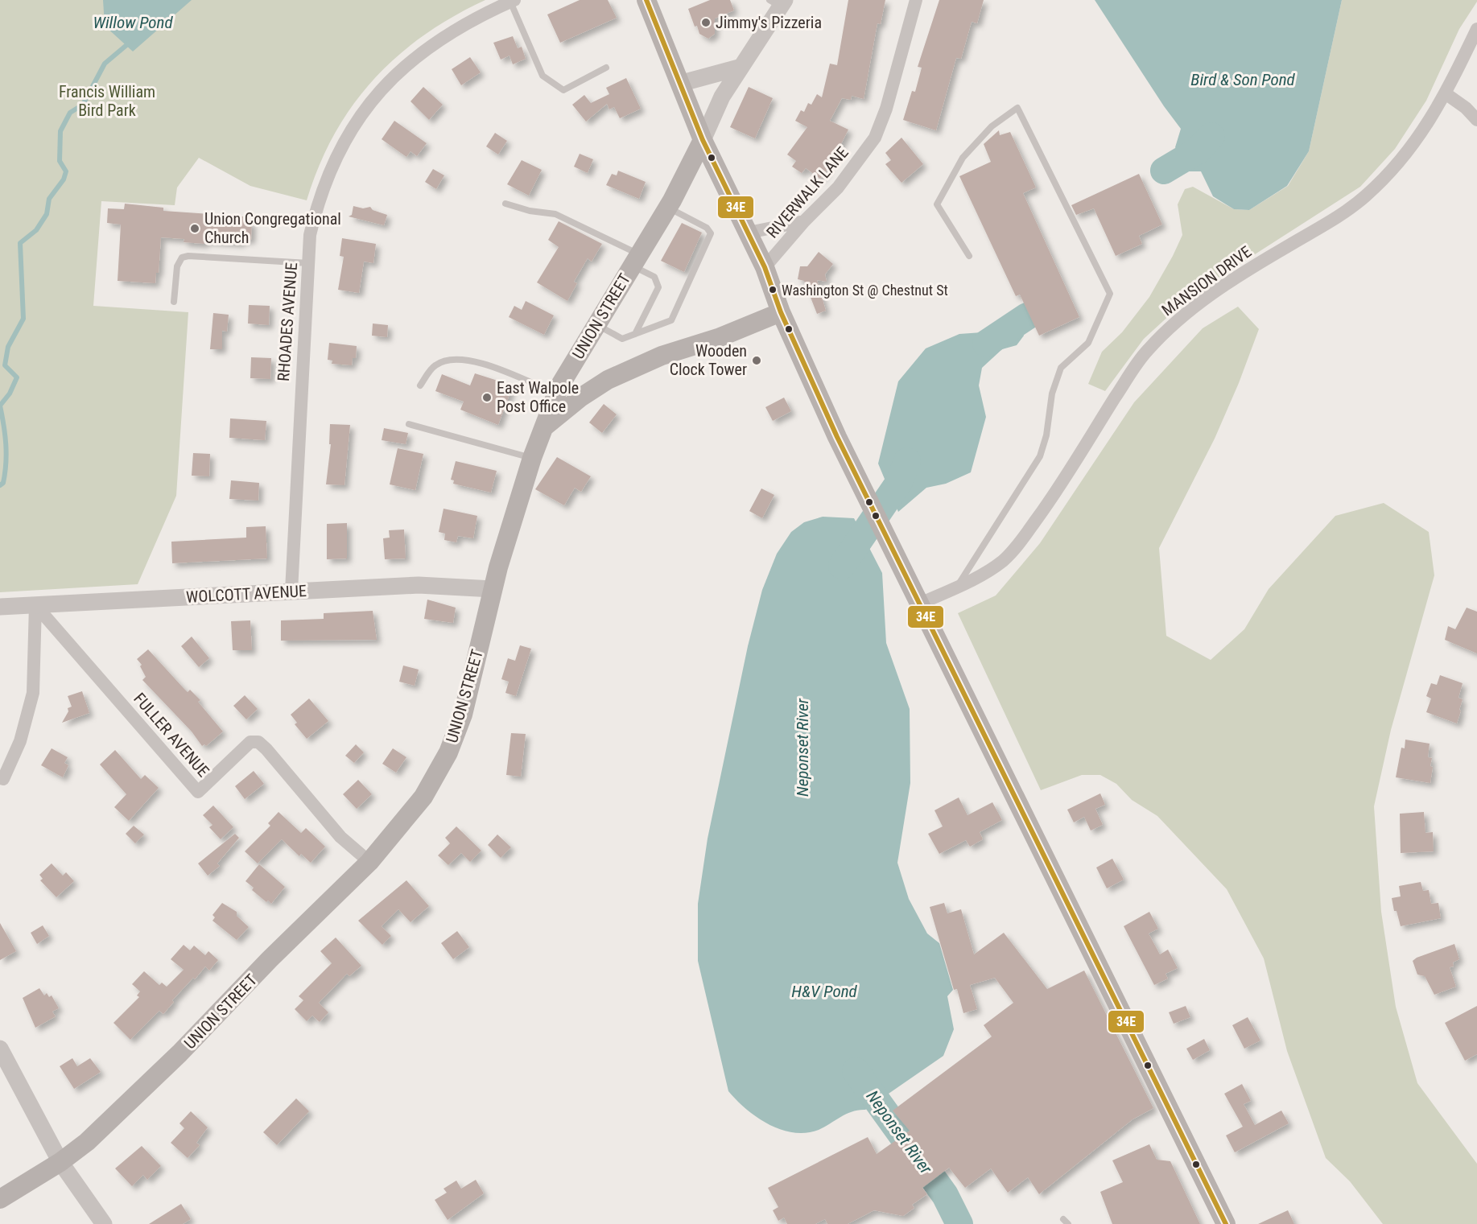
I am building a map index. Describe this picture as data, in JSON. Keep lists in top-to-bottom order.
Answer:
{
  "streets": {
    "main road": ["UNION STREET"],
    "street": [
      "RIVERWALK LANE",
      "MANSION DRIVE",
      "RHOADES AVENUE",
      "WOLCOTT AVENUE",
      "FULLER AVENUE"
    ]
  },
  "crossings": [
    ["UNION STREET", "WOLCOTT AVENUE"],
    ["UNION STREET", "FULLER AVENUE"],
    ["RHOADES AVENUE", "WOLCOTT AVENUE"],
    ["WOLCOTT AVENUE", "FULLER AVENUE"]
  ],
  "water": [
    "Willow Pond",
    "Bird & Son Pond",
    "Neponset River",
    "H&V Pond"
  ],
  "parks": ["Francis William Bird Park"],
  "places": [
    "Jimmy's Pizzeria",
    "Union Congregational Church",
    "Washington St @ Chestnut St",
    "Wooden Clock Tower",
    "East Walpole Post Office"
  ],
  "lines": ["transit line 34E"]
}
